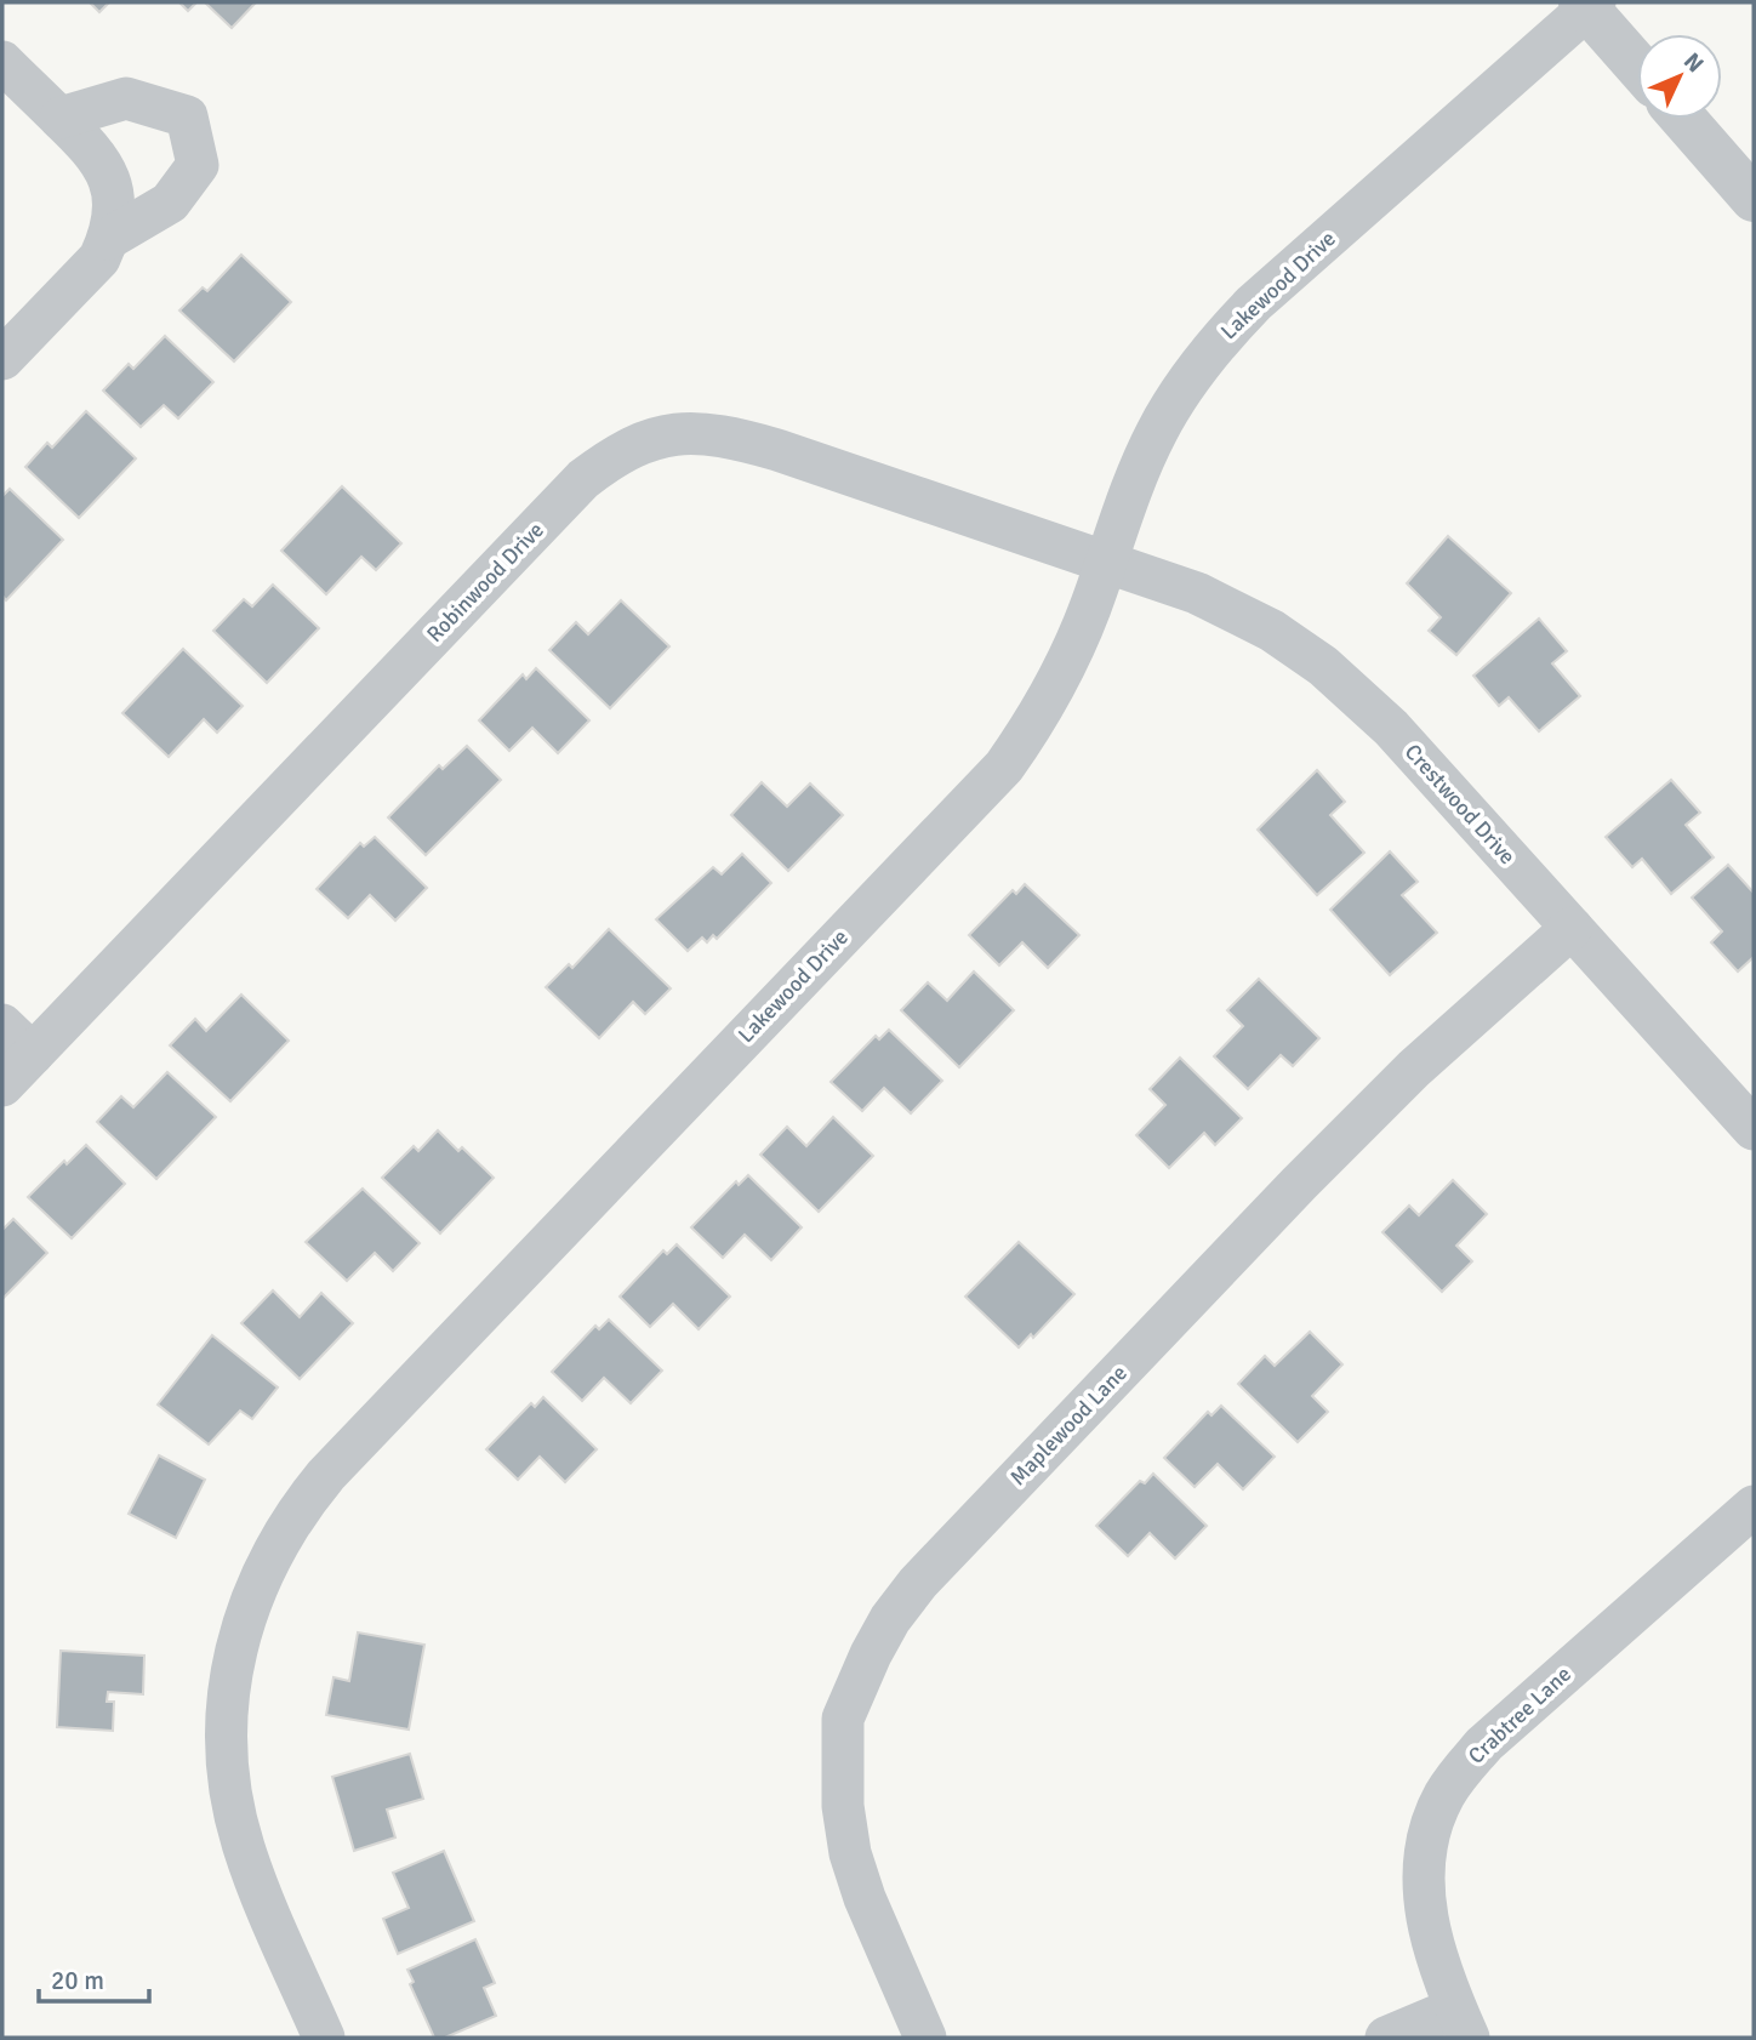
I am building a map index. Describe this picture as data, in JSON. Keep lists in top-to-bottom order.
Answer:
{
  "streets": {
    "street": [
      "Lakewood Drive",
      "Robinwood Drive",
      "Crestwood Drive",
      "Maplewood Lane",
      "Crabtree Lane"
    ]
  },
  "crossings": [
    ["Lakewood Drive", "Robinwood Drive"],
    ["Lakewood Drive", "Crestwood Drive"],
    ["Robinwood Drive", "Crestwood Drive"],
    ["Crestwood Drive", "Maplewood Lane"]
  ],
  "scale_bar": "20 m",
  "north": "top right"
}
